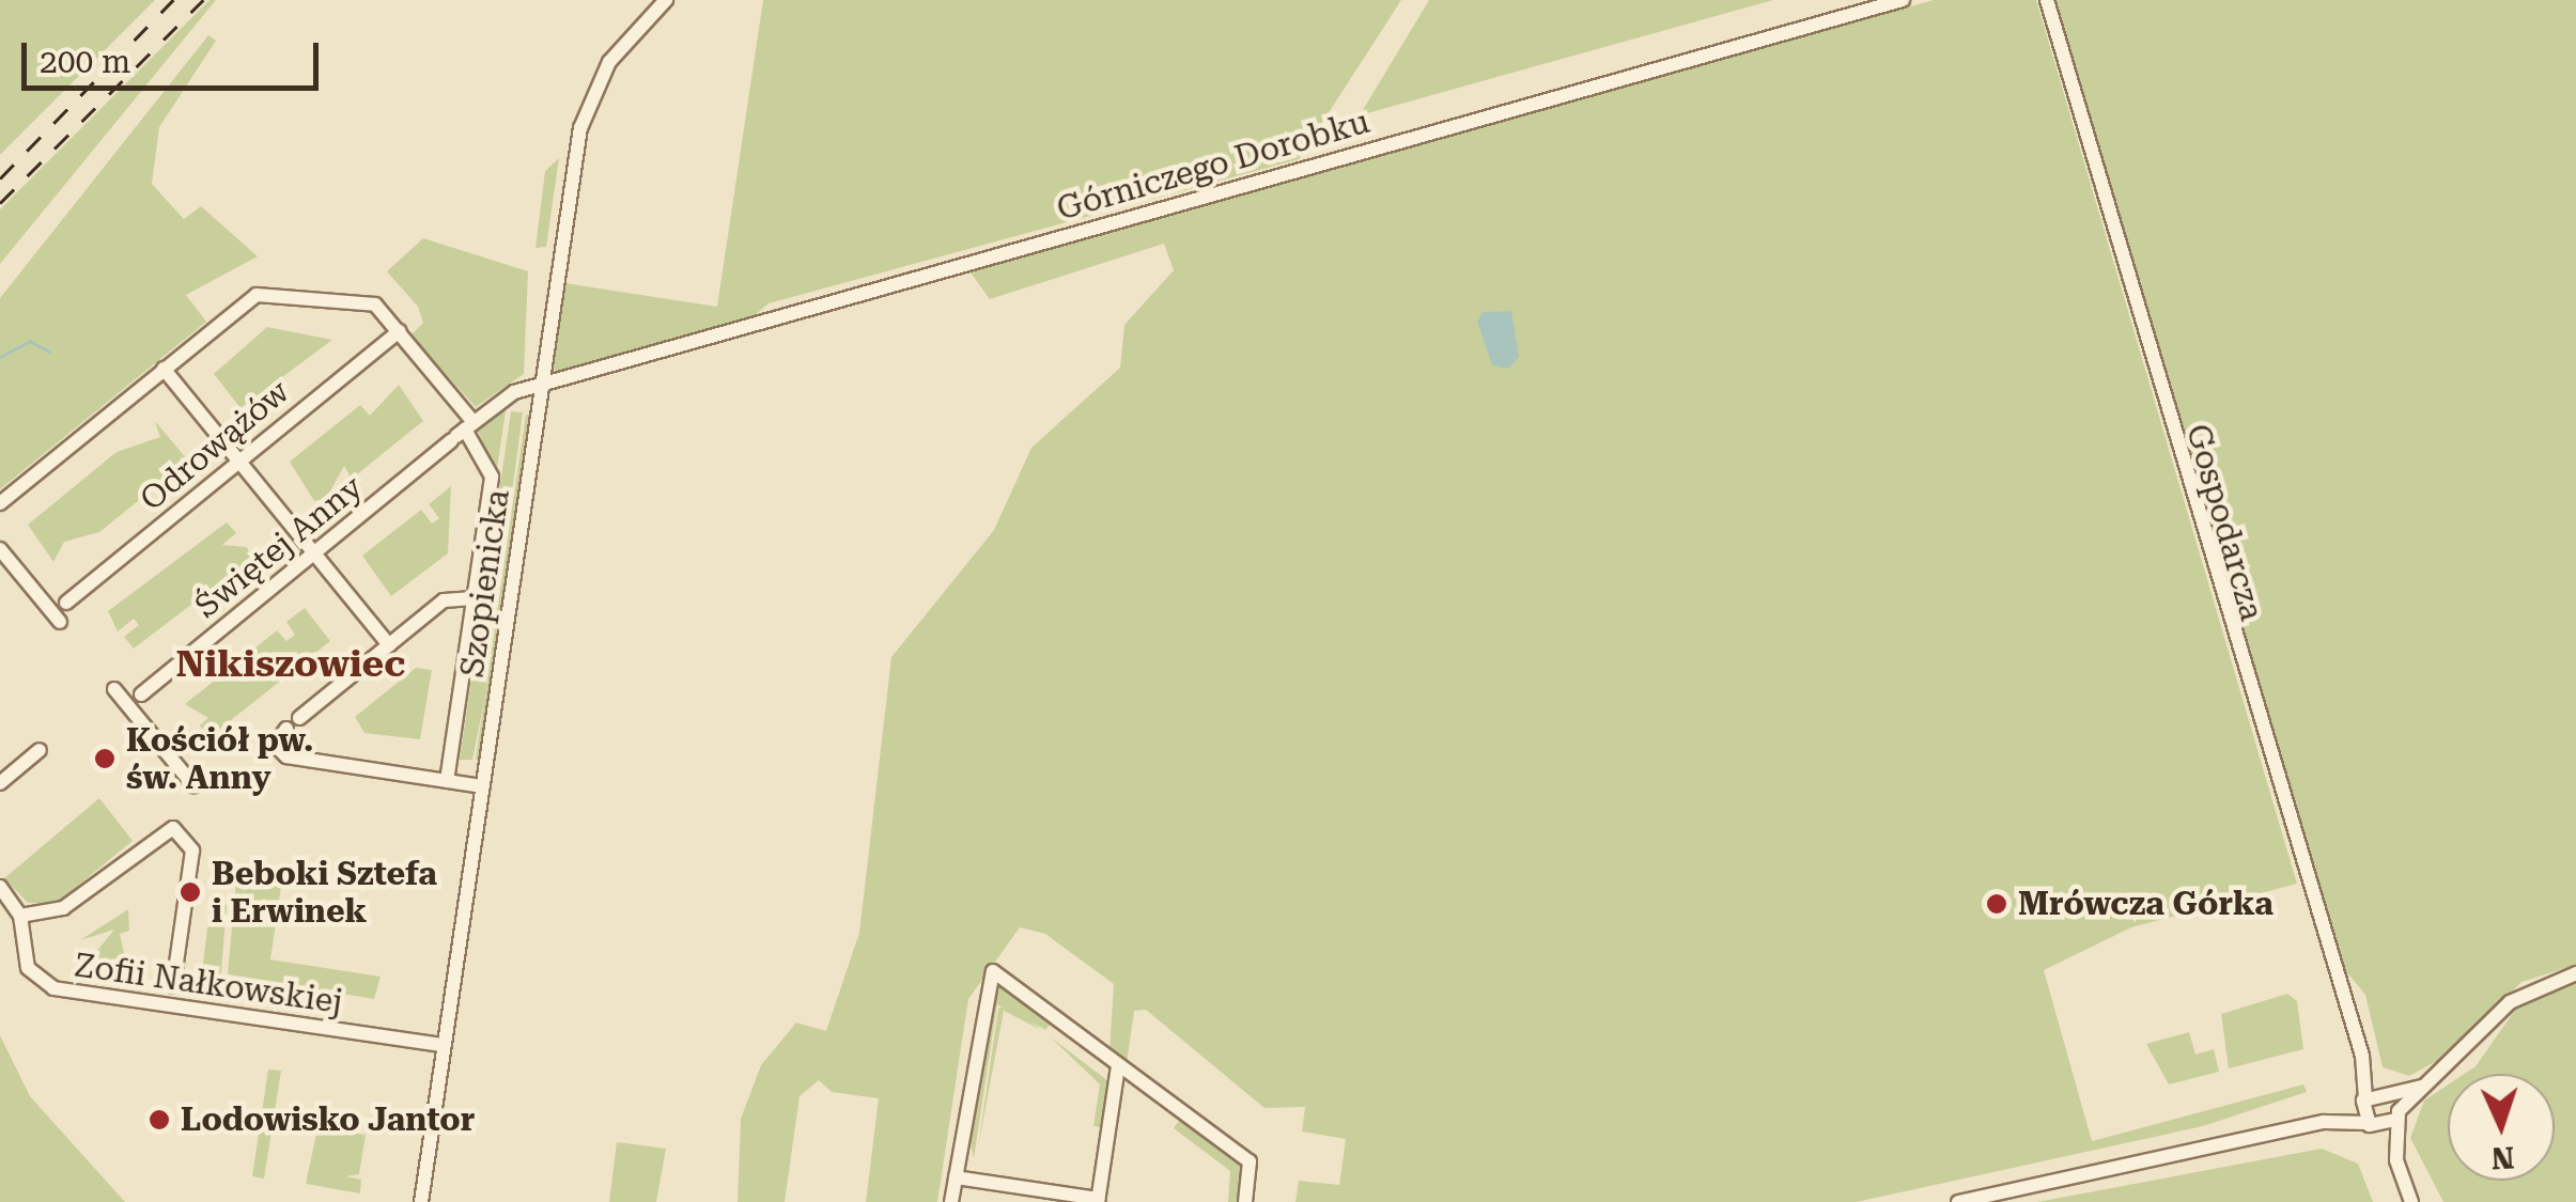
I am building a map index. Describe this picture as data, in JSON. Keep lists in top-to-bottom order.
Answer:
{
  "streets": {
    "street": [
      "Górniczego Dorobku",
      "Odrowążów",
      "Gospodarcza",
      "Świętej Anny",
      "Szopienicka",
      "Zofii Nałkowskiej"
    ]
  },
  "crossings": [
    ["Górniczego Dorobku", "Świętej Anny"],
    ["Górniczego Dorobku", "Szopienicka"],
    ["Świętej Anny", "Szopienicka"],
    ["Szopienicka", "Zofii Nałkowskiej"]
  ],
  "districts": ["Nikiszowiec"],
  "places": [
    "Kościół pw. św. Anny",
    "Beboki Sztefa i Erwinek",
    "Mrówcza Górka",
    "Lodowisko Jantor"
  ],
  "scale_bar": "200 m",
  "north": "bottom"
}
